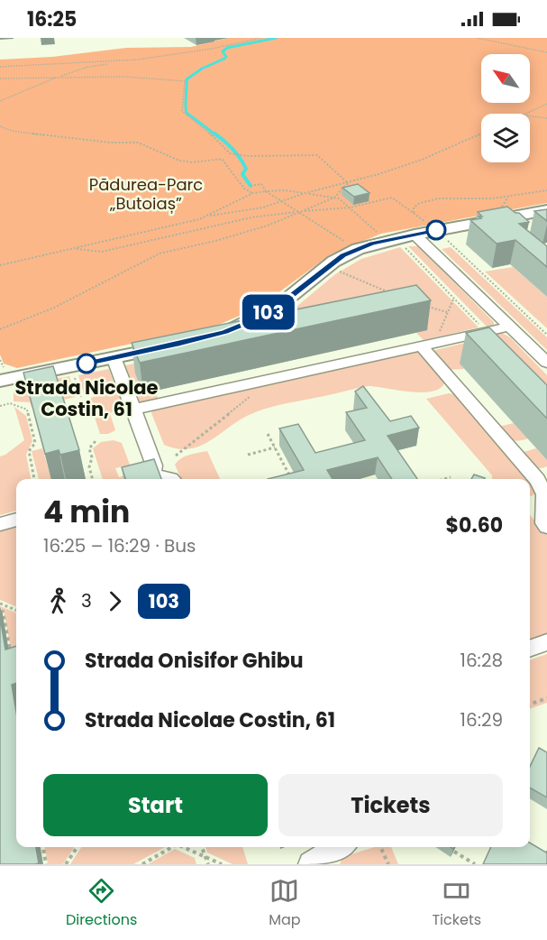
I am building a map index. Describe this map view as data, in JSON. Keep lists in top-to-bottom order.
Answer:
{
  "parks": ["Pădurea-Parc „Butoiaș”"],
  "places": ["Strada Nicolae Costin, 61"],
  "lines": ["bus line 103"],
  "north": "top left",
  "page": {
    "status": "16:25",
    "on_map": "103",
    "heading": ["4 min", "16:25 – 16:29 · Bus", "$0.60"],
    "legs": ["3", "103"],
    "list": [
      {
        "name": "Strada Onisifor Ghibu",
        "value": "16:28"
      },
      {
        "name": "Strada Nicolae Costin, 61",
        "value": "16:29"
      }
    ],
    "buttons": ["Start", "Tickets"],
    "tabs": ["Directions", "Map", "Tickets"]
  }
}
